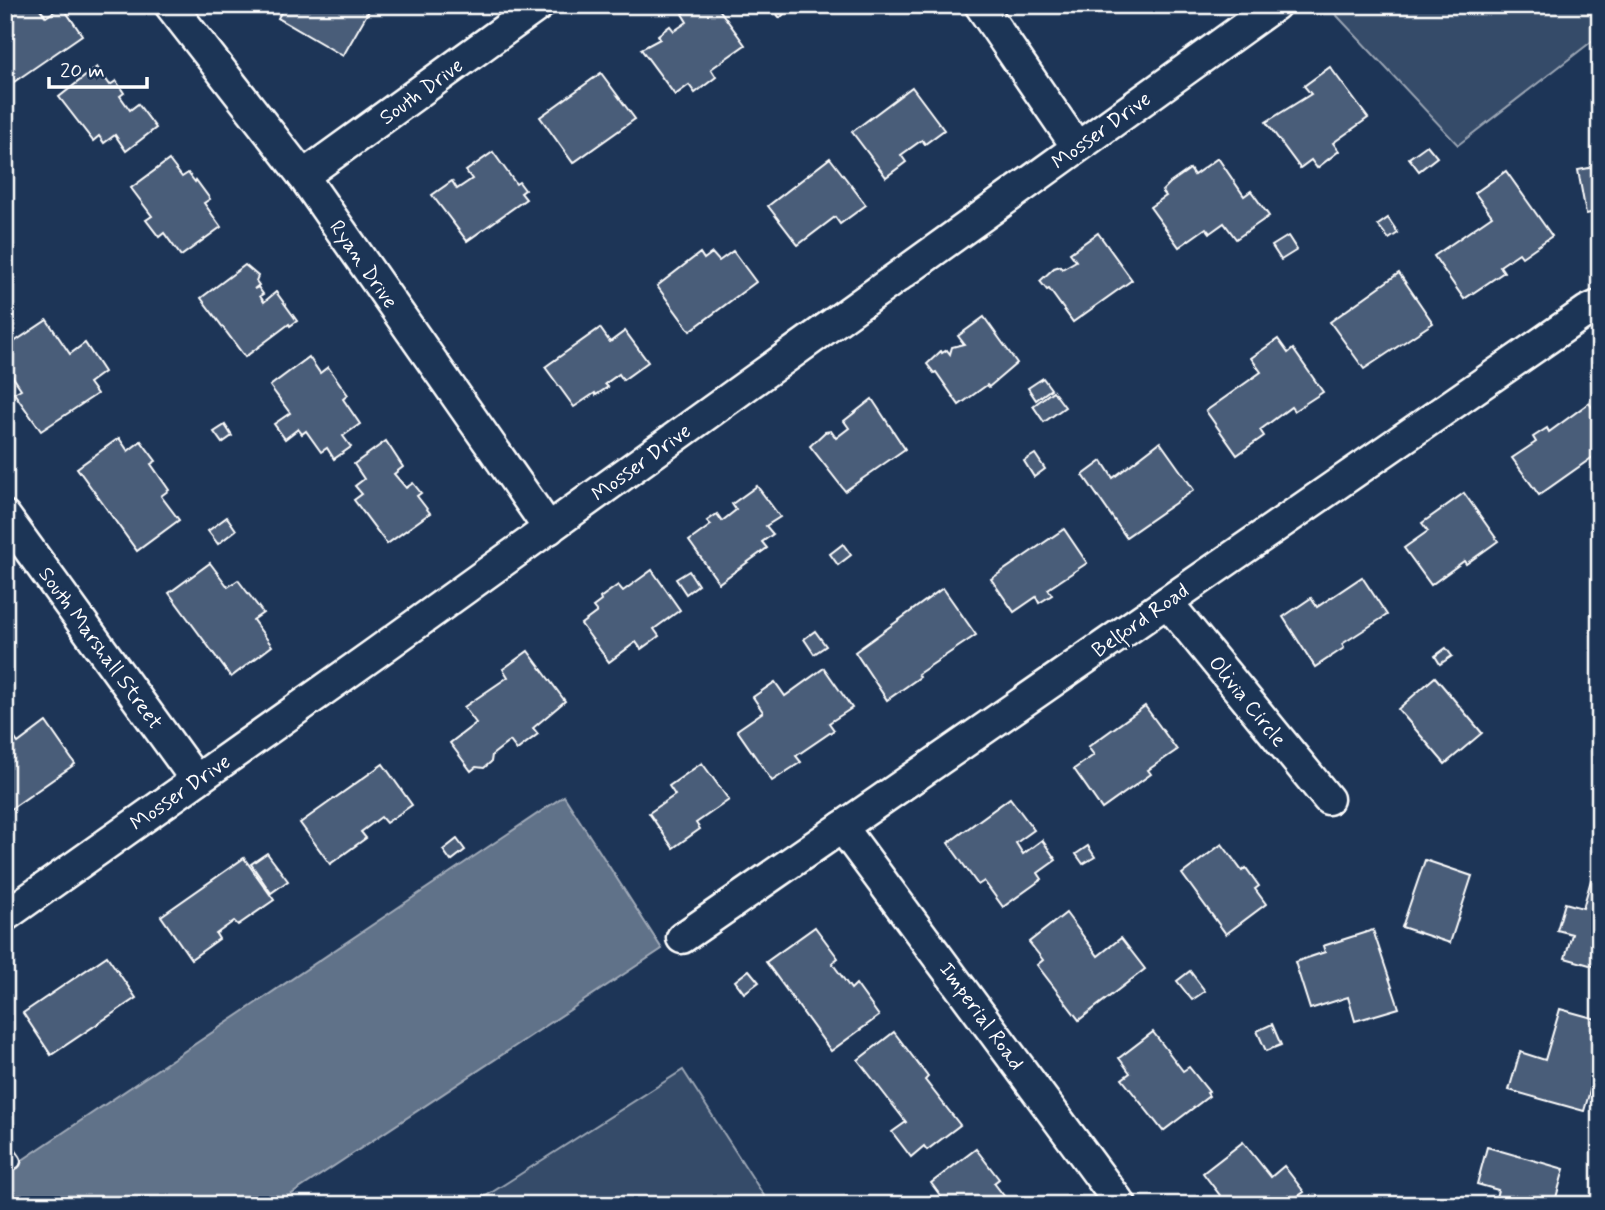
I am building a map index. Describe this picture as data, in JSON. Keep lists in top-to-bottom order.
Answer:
{
  "streets": {
    "street": [
      "South Drive",
      "Mosser Drive",
      "Ryan Drive",
      "Belford Road",
      "South Marshall Street",
      "Olivia Circle",
      "Imperial Road"
    ]
  },
  "crossings": [
    ["South Drive", "Ryan Drive"],
    ["Mosser Drive", "Ryan Drive"],
    ["Mosser Drive", "South Marshall Street"],
    ["Belford Road", "Olivia Circle"],
    ["Belford Road", "Imperial Road"]
  ],
  "scale_bar": "20 m"
}
